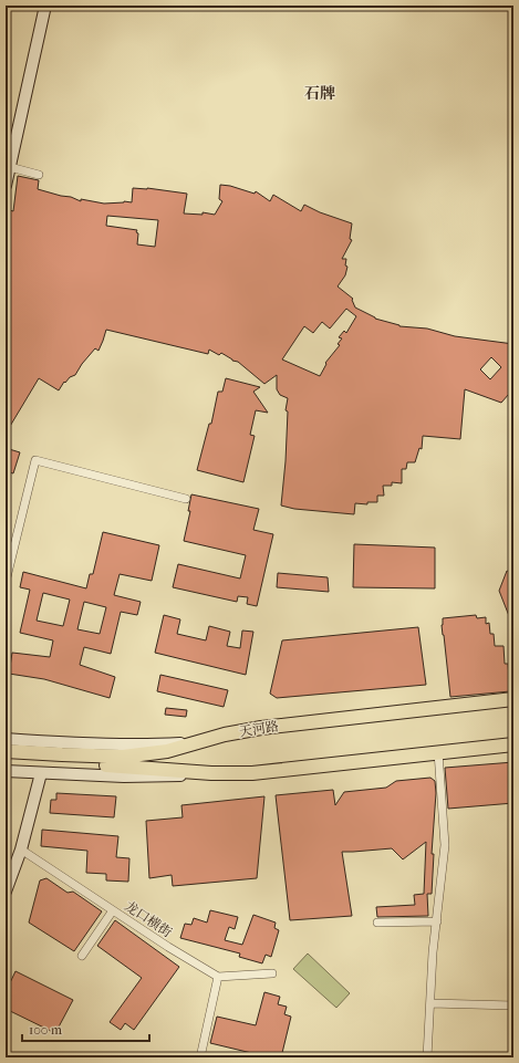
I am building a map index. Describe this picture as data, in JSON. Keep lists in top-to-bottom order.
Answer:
{
  "streets": {
    "highway": ["天河路"],
    "street": ["龙口横街"]
  },
  "districts": ["石牌"],
  "scale_bar": "100 m"
}
